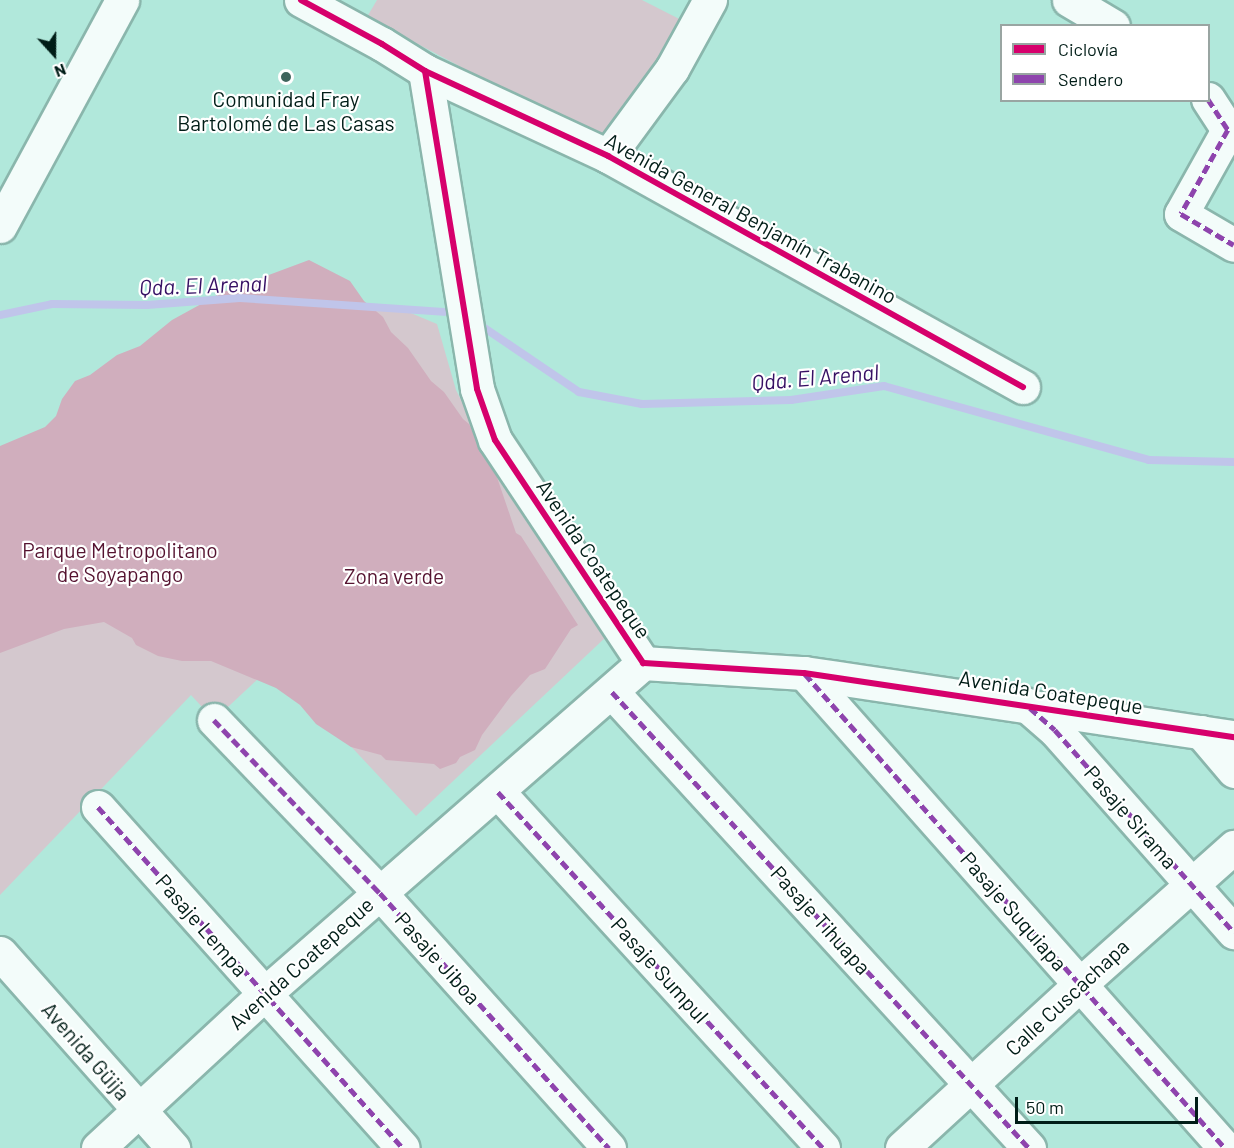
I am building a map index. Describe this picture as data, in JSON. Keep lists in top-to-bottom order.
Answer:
{
  "streets": {
    "street": [
      "Avenida General Benjamín Trabanino",
      "Avenida Coatepeque",
      "Pasaje Sirama",
      "Pasaje Suquiapa",
      "Pasaje Tihuapa",
      "Pasaje Lempa",
      "Pasaje Jiboa",
      "Pasaje Sumpul",
      "Calle Cuscachapa",
      "Avenida Güija"
    ]
  },
  "crossings": [
    ["Avenida General Benjamín Trabanino", "Avenida Coatepeque"],
    ["Avenida Coatepeque", "Pasaje Sirama"],
    ["Avenida Coatepeque", "Pasaje Suquiapa"],
    ["Avenida Coatepeque", "Pasaje Tihuapa"],
    ["Avenida Coatepeque", "Pasaje Lempa"],
    ["Avenida Coatepeque", "Pasaje Jiboa"],
    ["Avenida Coatepeque", "Pasaje Sumpul"],
    ["Avenida Coatepeque", "Avenida Güija"],
    ["Pasaje Sirama", "Calle Cuscachapa"],
    ["Pasaje Suquiapa", "Calle Cuscachapa"],
    ["Pasaje Tihuapa", "Calle Cuscachapa"]
  ],
  "water": ["Qda. El Arenal"],
  "parks": ["Parque Metropolitano de Soyapango", "Zona verde"],
  "places": ["Comunidad Fray Bartolomé de Las Casas"],
  "legend": ["Ciclovía", "Sendero"],
  "scale_bar": "50 m",
  "north": "bottom"
}
